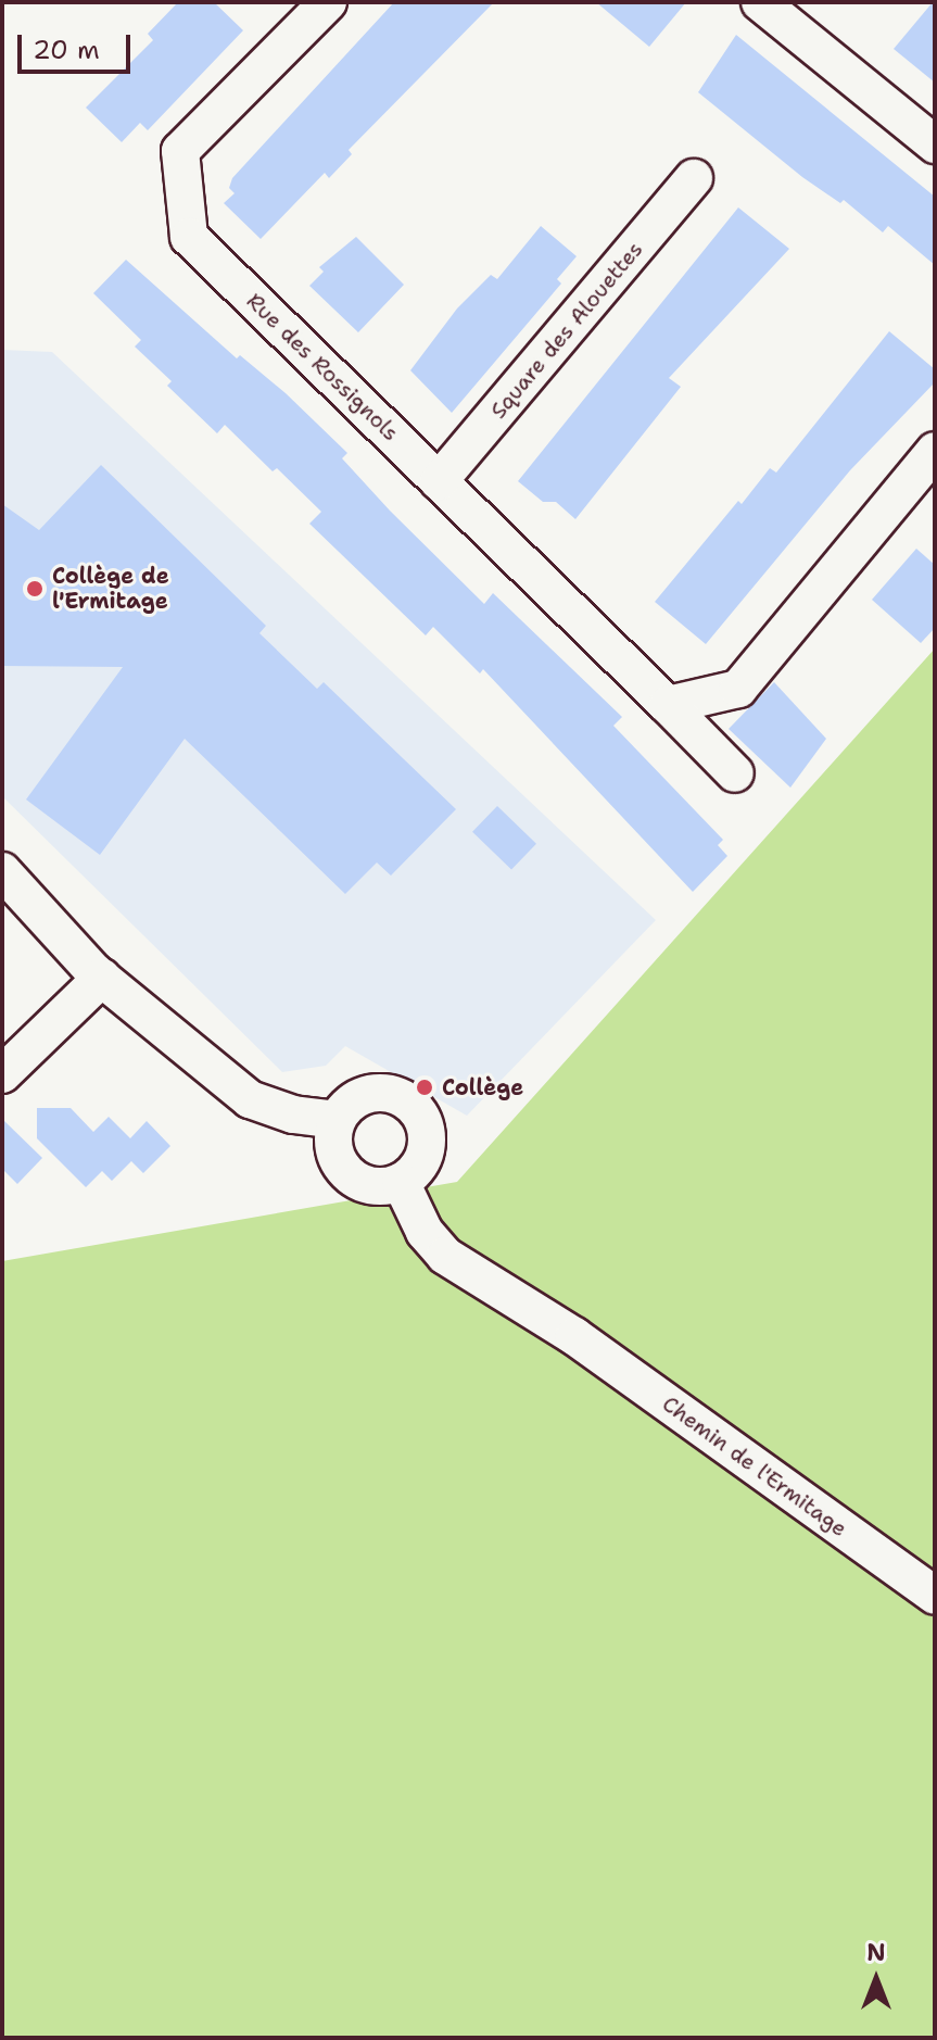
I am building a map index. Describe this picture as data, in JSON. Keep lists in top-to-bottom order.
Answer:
{
  "streets": {
    "street": ["Square des Alouettes", "Rue des Rossignols", "Chemin de l'Ermitage"]
  },
  "crossings": [
    ["Square des Alouettes", "Rue des Rossignols"]
  ],
  "places": ["Collège de l'Ermitage", "Collège"],
  "scale_bar": "20 m",
  "north": "top"
}
